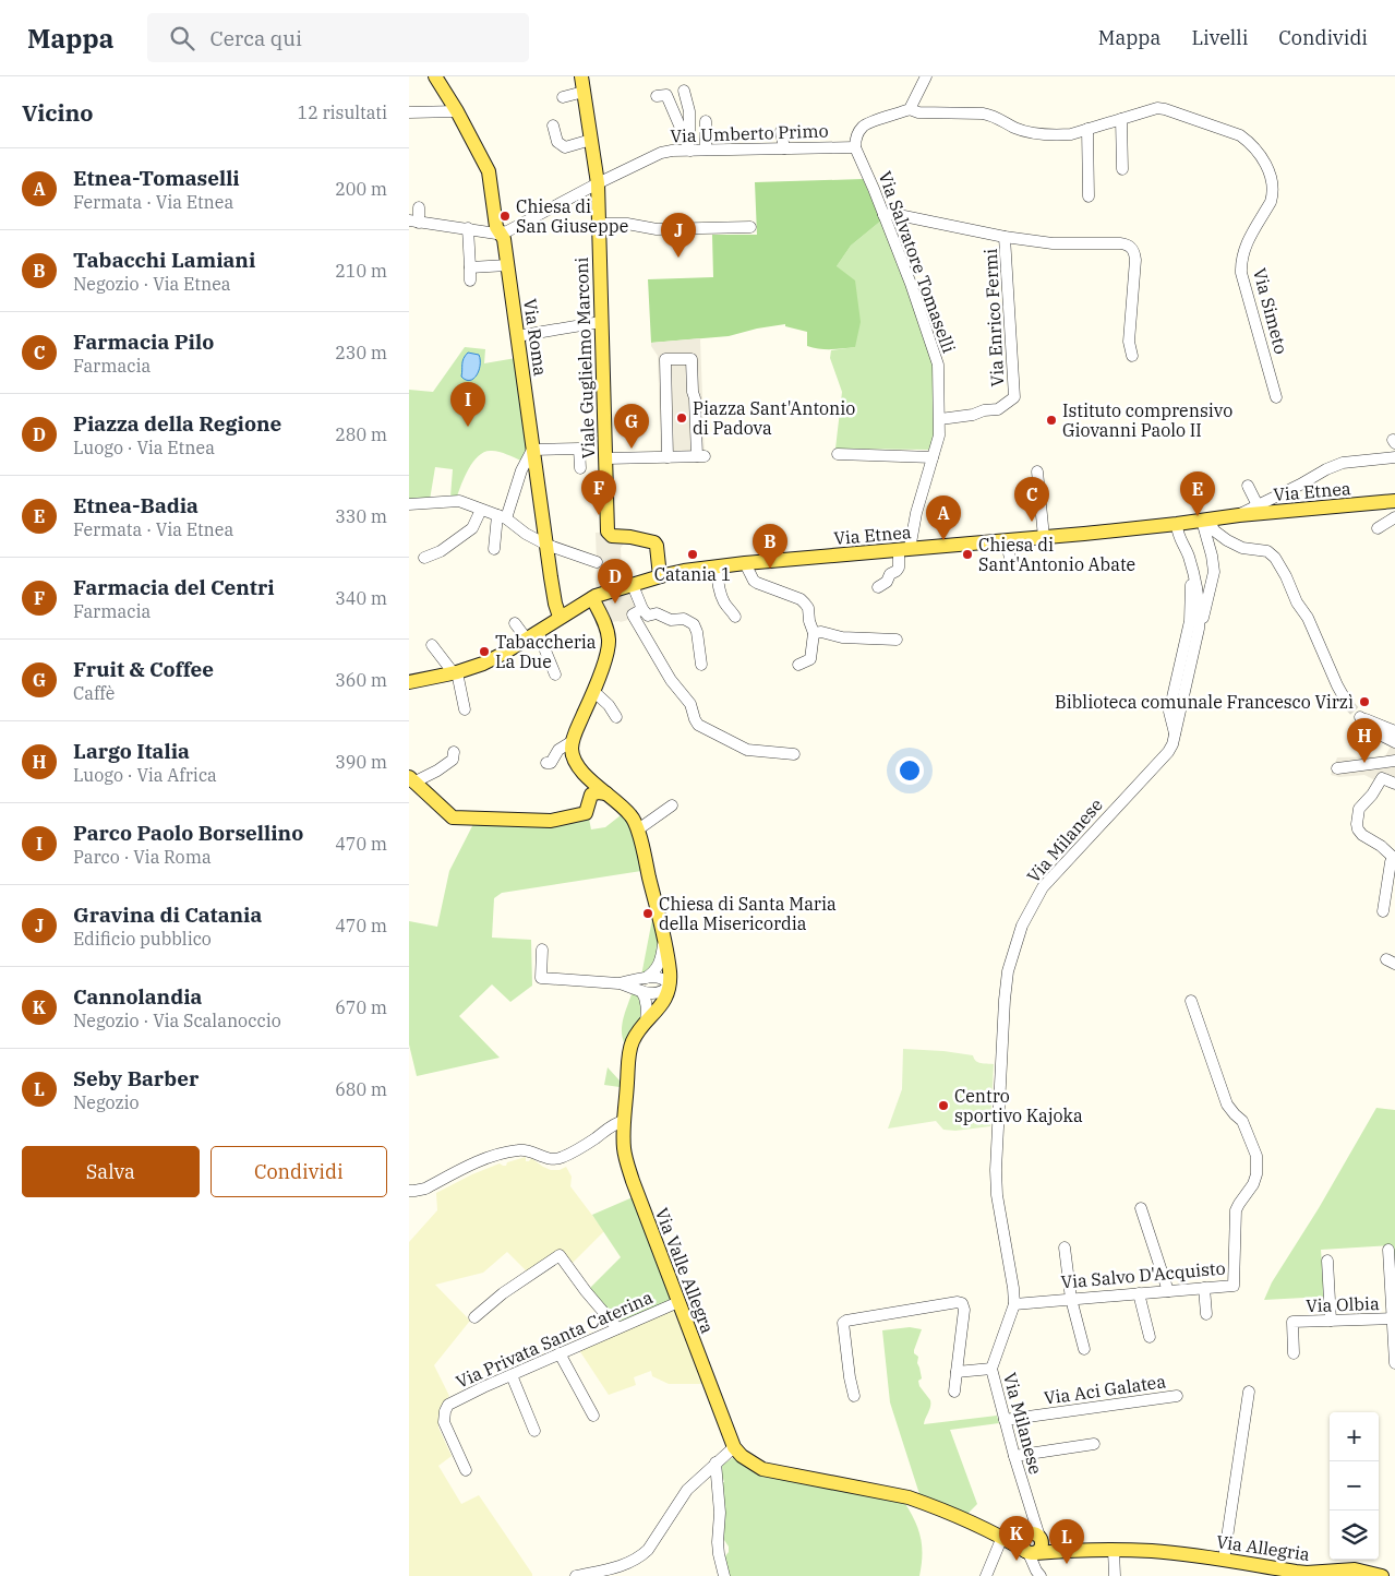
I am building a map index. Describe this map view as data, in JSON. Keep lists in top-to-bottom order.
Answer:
{
  "streets": {
    "main road": [
      "Via Roma",
      "Viale Guglielmo Marconi",
      "Via Etnea",
      "Via Valle Allegra",
      "Via Allegria"
    ],
    "street": [
      "Via Umberto Primo",
      "Via Salvatore Tomaselli",
      "Via Simeto",
      "Via Enrico Fermi",
      "Via Milanese",
      "Via Salvo D'Acquisto",
      "Via Olbia",
      "Via Privata Santa Caterina",
      "Via Aci Galatea"
    ]
  },
  "crossings": [
    ["Via Umberto Primo", "Via Salvatore Tomaselli"],
    ["Via Umberto Primo", "Via Roma"],
    ["Via Umberto Primo", "Viale Guglielmo Marconi"],
    ["Via Salvatore Tomaselli", "Via Enrico Fermi"],
    ["Via Salvatore Tomaselli", "Via Etnea"],
    ["Via Roma", "Via Etnea"],
    ["Viale Guglielmo Marconi", "Via Etnea"],
    ["Via Etnea", "Via Milanese"],
    ["Via Milanese", "Via Salvo D'Acquisto"],
    ["Via Milanese", "Via Aci Galatea"],
    ["Via Valle Allegra", "Via Privata Santa Caterina"],
    ["Via Valle Allegra", "Via Allegria"]
  ],
  "places": [
    "Chiesa di San Giuseppe",
    "Piazza Sant'Antonio di Padova",
    "Istituto comprensivo Giovanni Paolo II",
    "Catania 1",
    "Chiesa di Sant'Antonio Abate",
    "Tabaccheria La Due",
    "Biblioteca comunale Francesco Virzì",
    "Chiesa di Santa Maria della Misericordia",
    "Centro sportivo Kajoka"
  ],
  "page": {
    "header": "Mappa",
    "search": "Cerca qui",
    "nav": ["Mappa", "Livelli", "Condividi"],
    "heading": ["Vicino", "12 risultati"],
    "list": [
      {
        "mark": "A",
        "name": "Etnea-Tomaselli",
        "note": "Fermata · Via Etnea",
        "value": "200 m"
      },
      {
        "mark": "B",
        "name": "Tabacchi Lamiani",
        "note": "Negozio · Via Etnea",
        "value": "210 m"
      },
      {
        "mark": "C",
        "name": "Farmacia Pilo",
        "note": "Farmacia",
        "value": "230 m"
      },
      {
        "mark": "D",
        "name": "Piazza della Regione",
        "note": "Luogo · Via Etnea",
        "value": "280 m"
      },
      {
        "mark": "E",
        "name": "Etnea-Badia",
        "note": "Fermata · Via Etnea",
        "value": "330 m"
      },
      {
        "mark": "F",
        "name": "Farmacia del Centri",
        "note": "Farmacia",
        "value": "340 m"
      },
      {
        "mark": "G",
        "name": "Fruit & Coffee",
        "note": "Caffè",
        "value": "360 m"
      },
      {
        "mark": "H",
        "name": "Largo Italia",
        "note": "Luogo · Via Africa",
        "value": "390 m"
      },
      {
        "mark": "I",
        "name": "Parco Paolo Borsellino",
        "note": "Parco · Via Roma",
        "value": "470 m"
      },
      {
        "mark": "J",
        "name": "Gravina di Catania",
        "note": "Edificio pubblico",
        "value": "470 m"
      },
      {
        "mark": "K",
        "name": "Cannolandia",
        "note": "Negozio · Via Scalanoccio",
        "value": "670 m"
      },
      {
        "mark": "L",
        "name": "Seby Barber",
        "note": "Negozio",
        "value": "680 m"
      }
    ],
    "pins": [
      "J",
      "I",
      "G",
      "F",
      "E",
      "C",
      "A",
      "B",
      "D",
      "H",
      "K",
      "L"
    ],
    "buttons": ["Salva", "Condividi"],
    "map_buttons": ["+", "−"]
  }
}
